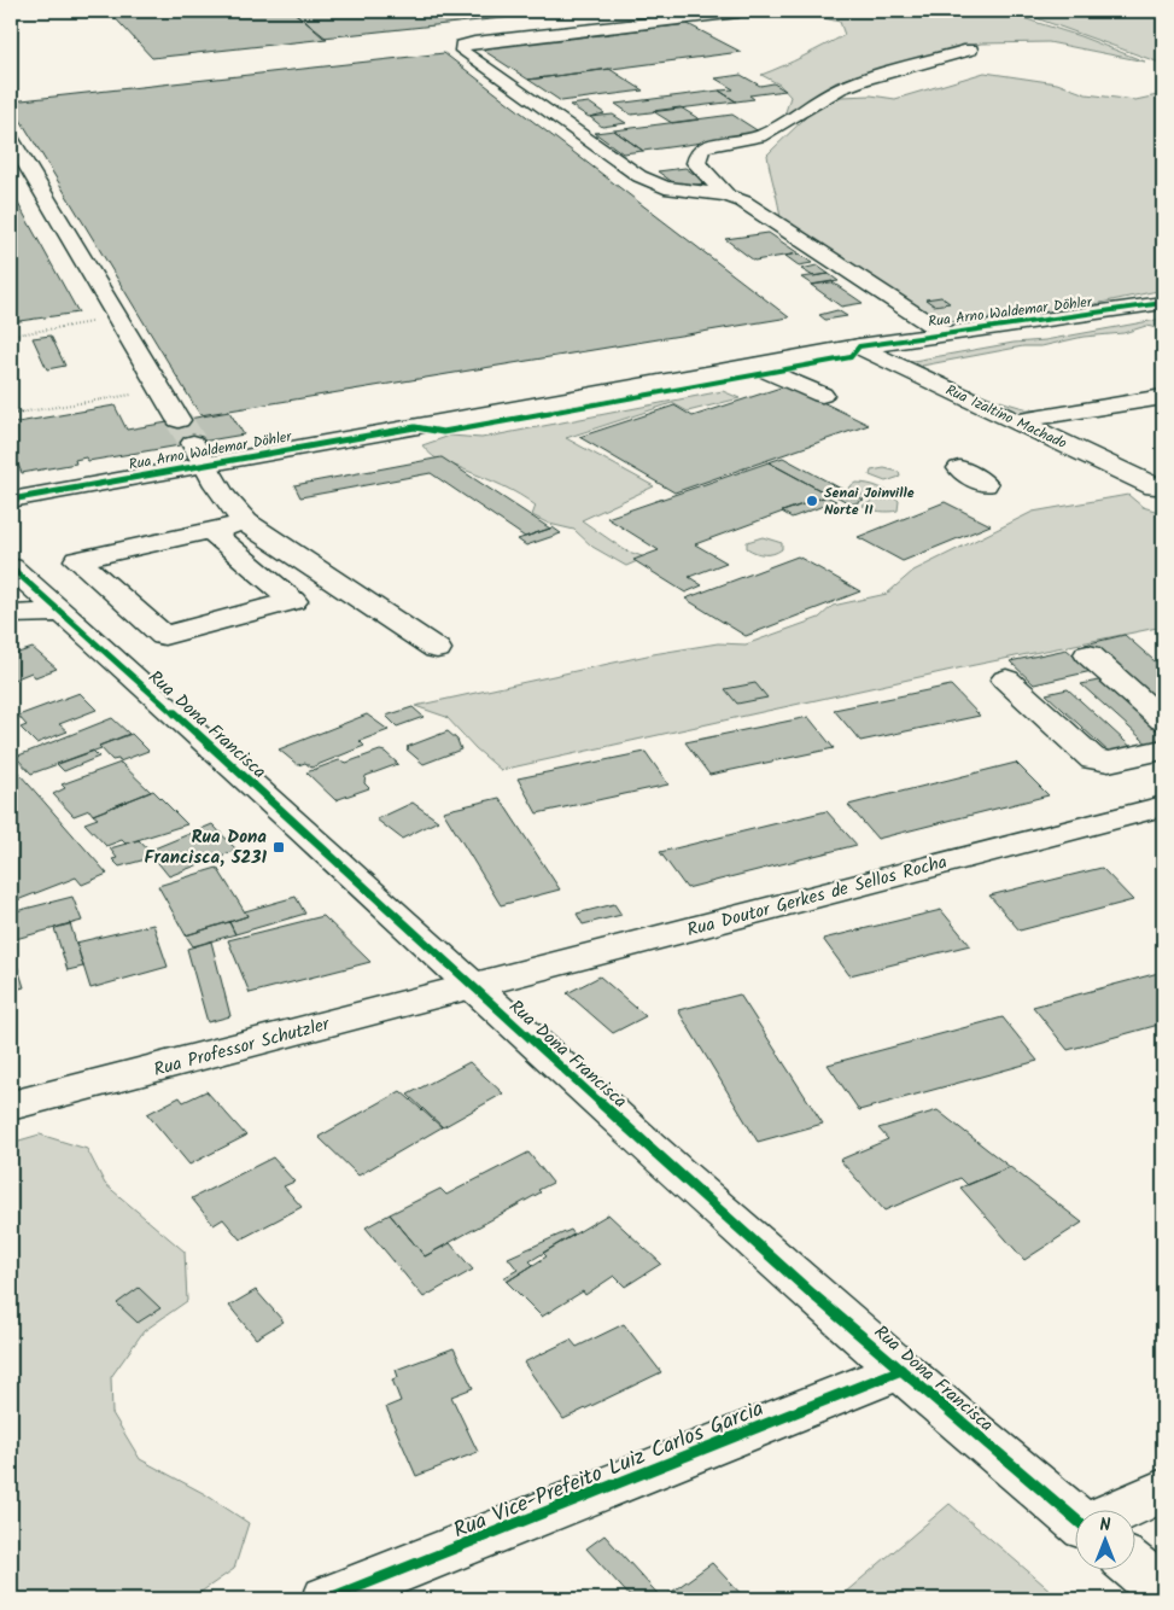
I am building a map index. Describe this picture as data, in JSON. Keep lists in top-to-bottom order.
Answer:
{
  "streets": {
    "main road": [
      "Rua Arno Waldemar Döhler",
      "Rua Izaltino Machado",
      "Rua Dona Francisca",
      "Rua Doutor Gerkes de Sellos Rocha",
      "Rua Professor Schutzler",
      "Rua Vice-Prefeito Luiz Carlos Garcia"
    ]
  },
  "crossings": [
    ["Rua Arno Waldemar Döhler", "Rua Izaltino Machado"],
    ["Rua Dona Francisca", "Rua Doutor Gerkes de Sellos Rocha"],
    ["Rua Dona Francisca", "Rua Professor Schutzler"],
    ["Rua Dona Francisca", "Rua Vice-Prefeito Luiz Carlos Garcia"],
    ["Rua Doutor Gerkes de Sellos Rocha", "Rua Professor Schutzler"]
  ],
  "places": {
    "other": ["Senai Joinville Norte II"],
    "transit": ["Rua Dona Francisca, 5231"]
  },
  "north": "top"
}
